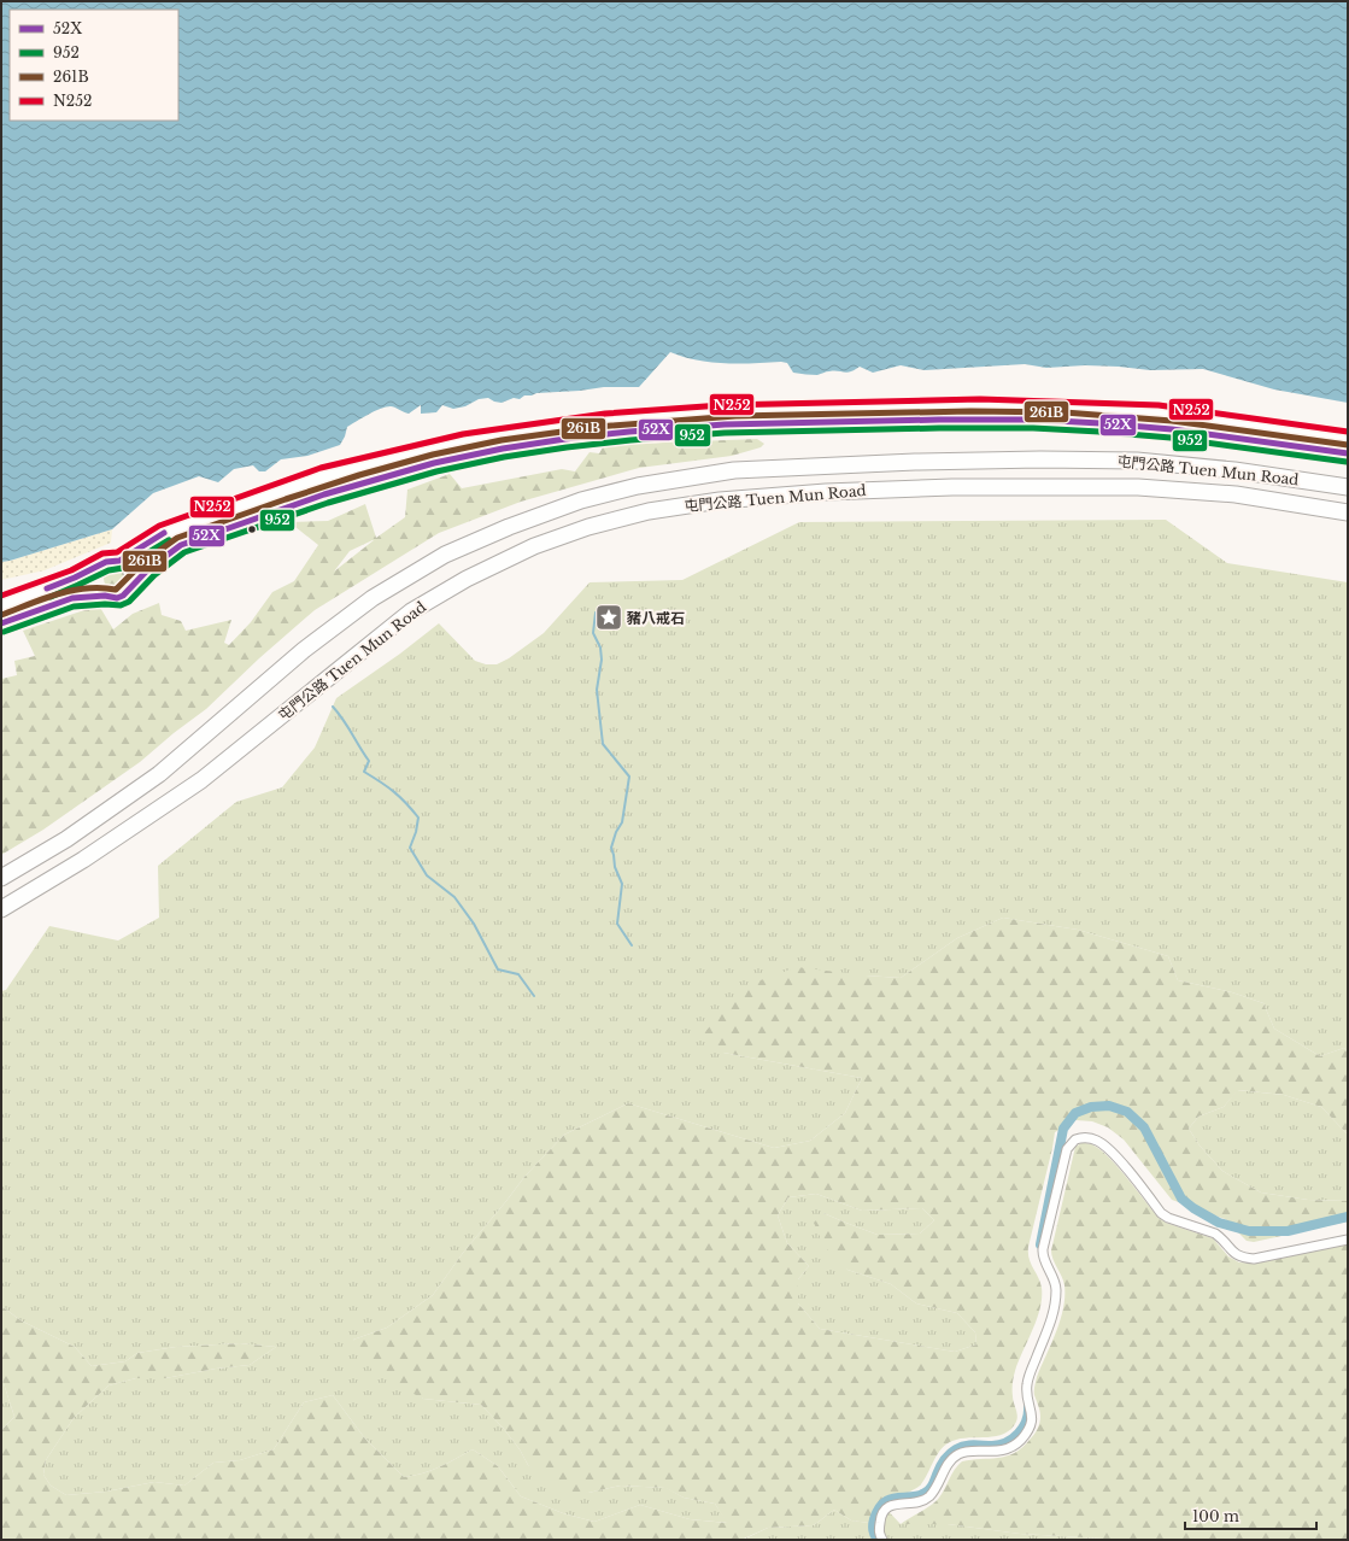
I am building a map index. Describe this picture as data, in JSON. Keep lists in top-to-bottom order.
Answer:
{
  "streets": {
    "highway": ["屯門公路 Tuen Mun Road"]
  },
  "places": {
    "place": ["豬八戒石"]
  },
  "lines": [
    "transit line N252",
    "transit line 261B",
    "transit line 52X",
    "transit line 952"
  ],
  "legend": [
    "52X",
    "952",
    "261B",
    "N252"
  ],
  "scale_bar": "100 m"
}
